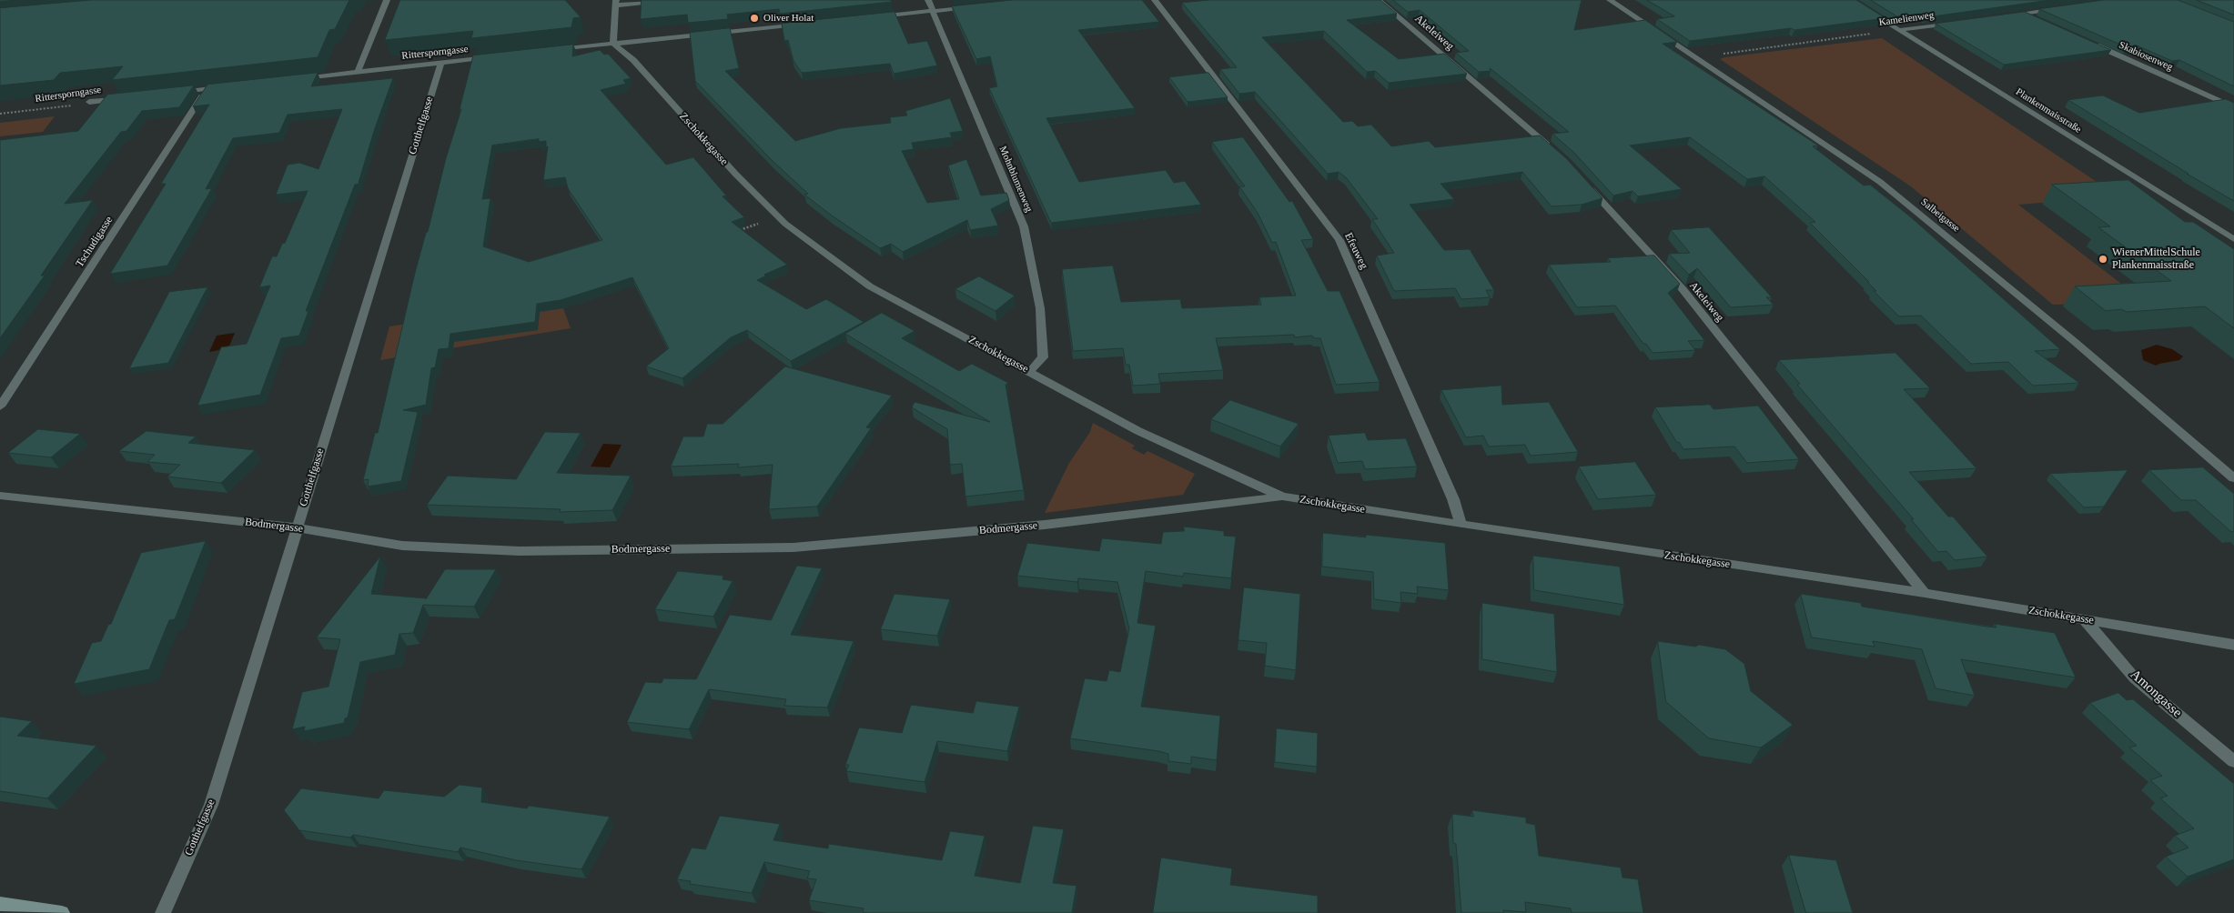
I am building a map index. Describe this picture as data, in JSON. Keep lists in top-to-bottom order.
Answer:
{
  "streets": {
    "street": [
      "Kamelienweg",
      "Akeleiweg",
      "Rittersporngasse",
      "Skabiosenweg",
      "Plankenmaisstraße",
      "Gotthelfgasse",
      "Zschokkegasse",
      "Mohnblumenweg",
      "Salbeigasse",
      "Tschudigasse",
      "Efeuweg",
      "Bodmergasse",
      "Amongasse"
    ]
  },
  "crossings": [
    ["Kamelienweg", "Plankenmaisstraße"],
    ["Kamelienweg", "Salbeigasse"],
    ["Akeleiweg", "Zschokkegasse"],
    ["Rittersporngasse", "Gotthelfgasse"],
    ["Gotthelfgasse", "Bodmergasse"],
    ["Zschokkegasse", "Mohnblumenweg"],
    ["Zschokkegasse", "Efeuweg"],
    ["Zschokkegasse", "Bodmergasse"],
    ["Zschokkegasse", "Amongasse"]
  ],
  "places": ["Oliver Holat", "WienerMittelSchule Plankenmaisstraße"]
}
